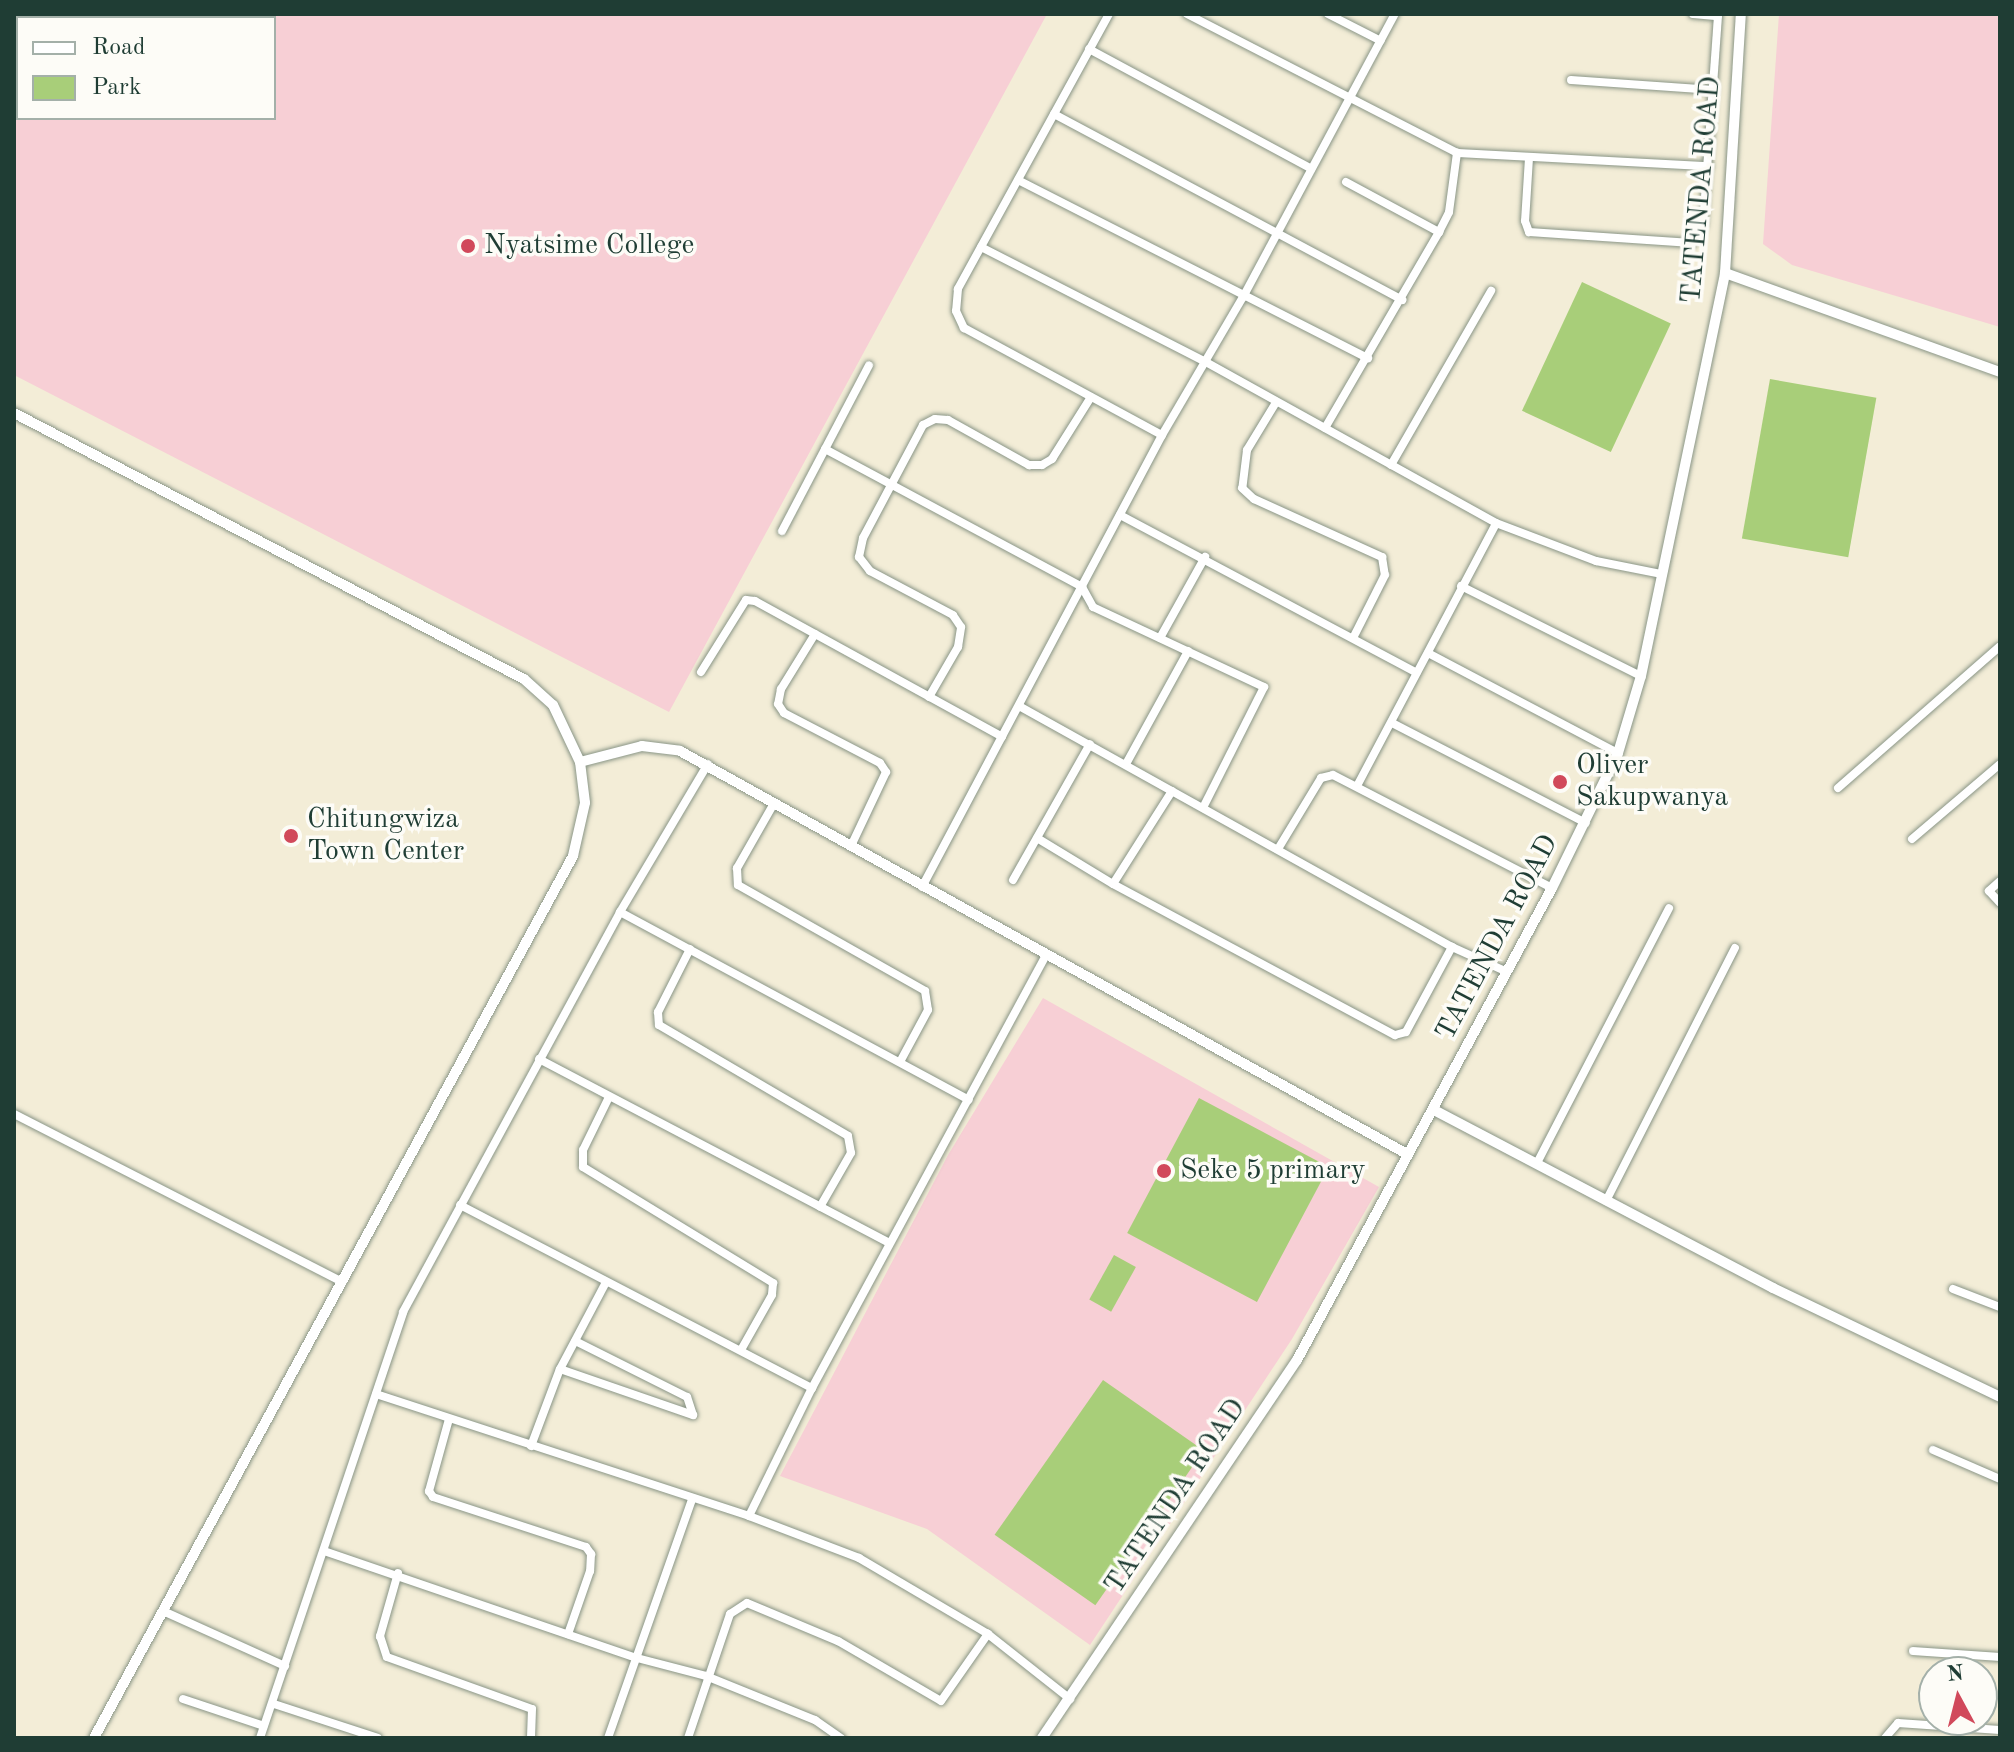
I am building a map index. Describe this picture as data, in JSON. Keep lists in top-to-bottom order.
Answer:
{
  "streets": {
    "street": ["TATENDA ROAD"]
  },
  "places": [
    "Nyatsime College",
    "Oliver Sakupwanya",
    "Chitungwiza Town Center",
    "Seke 5 primary"
  ],
  "legend": ["Road", "Park"],
  "north": "top"
}
